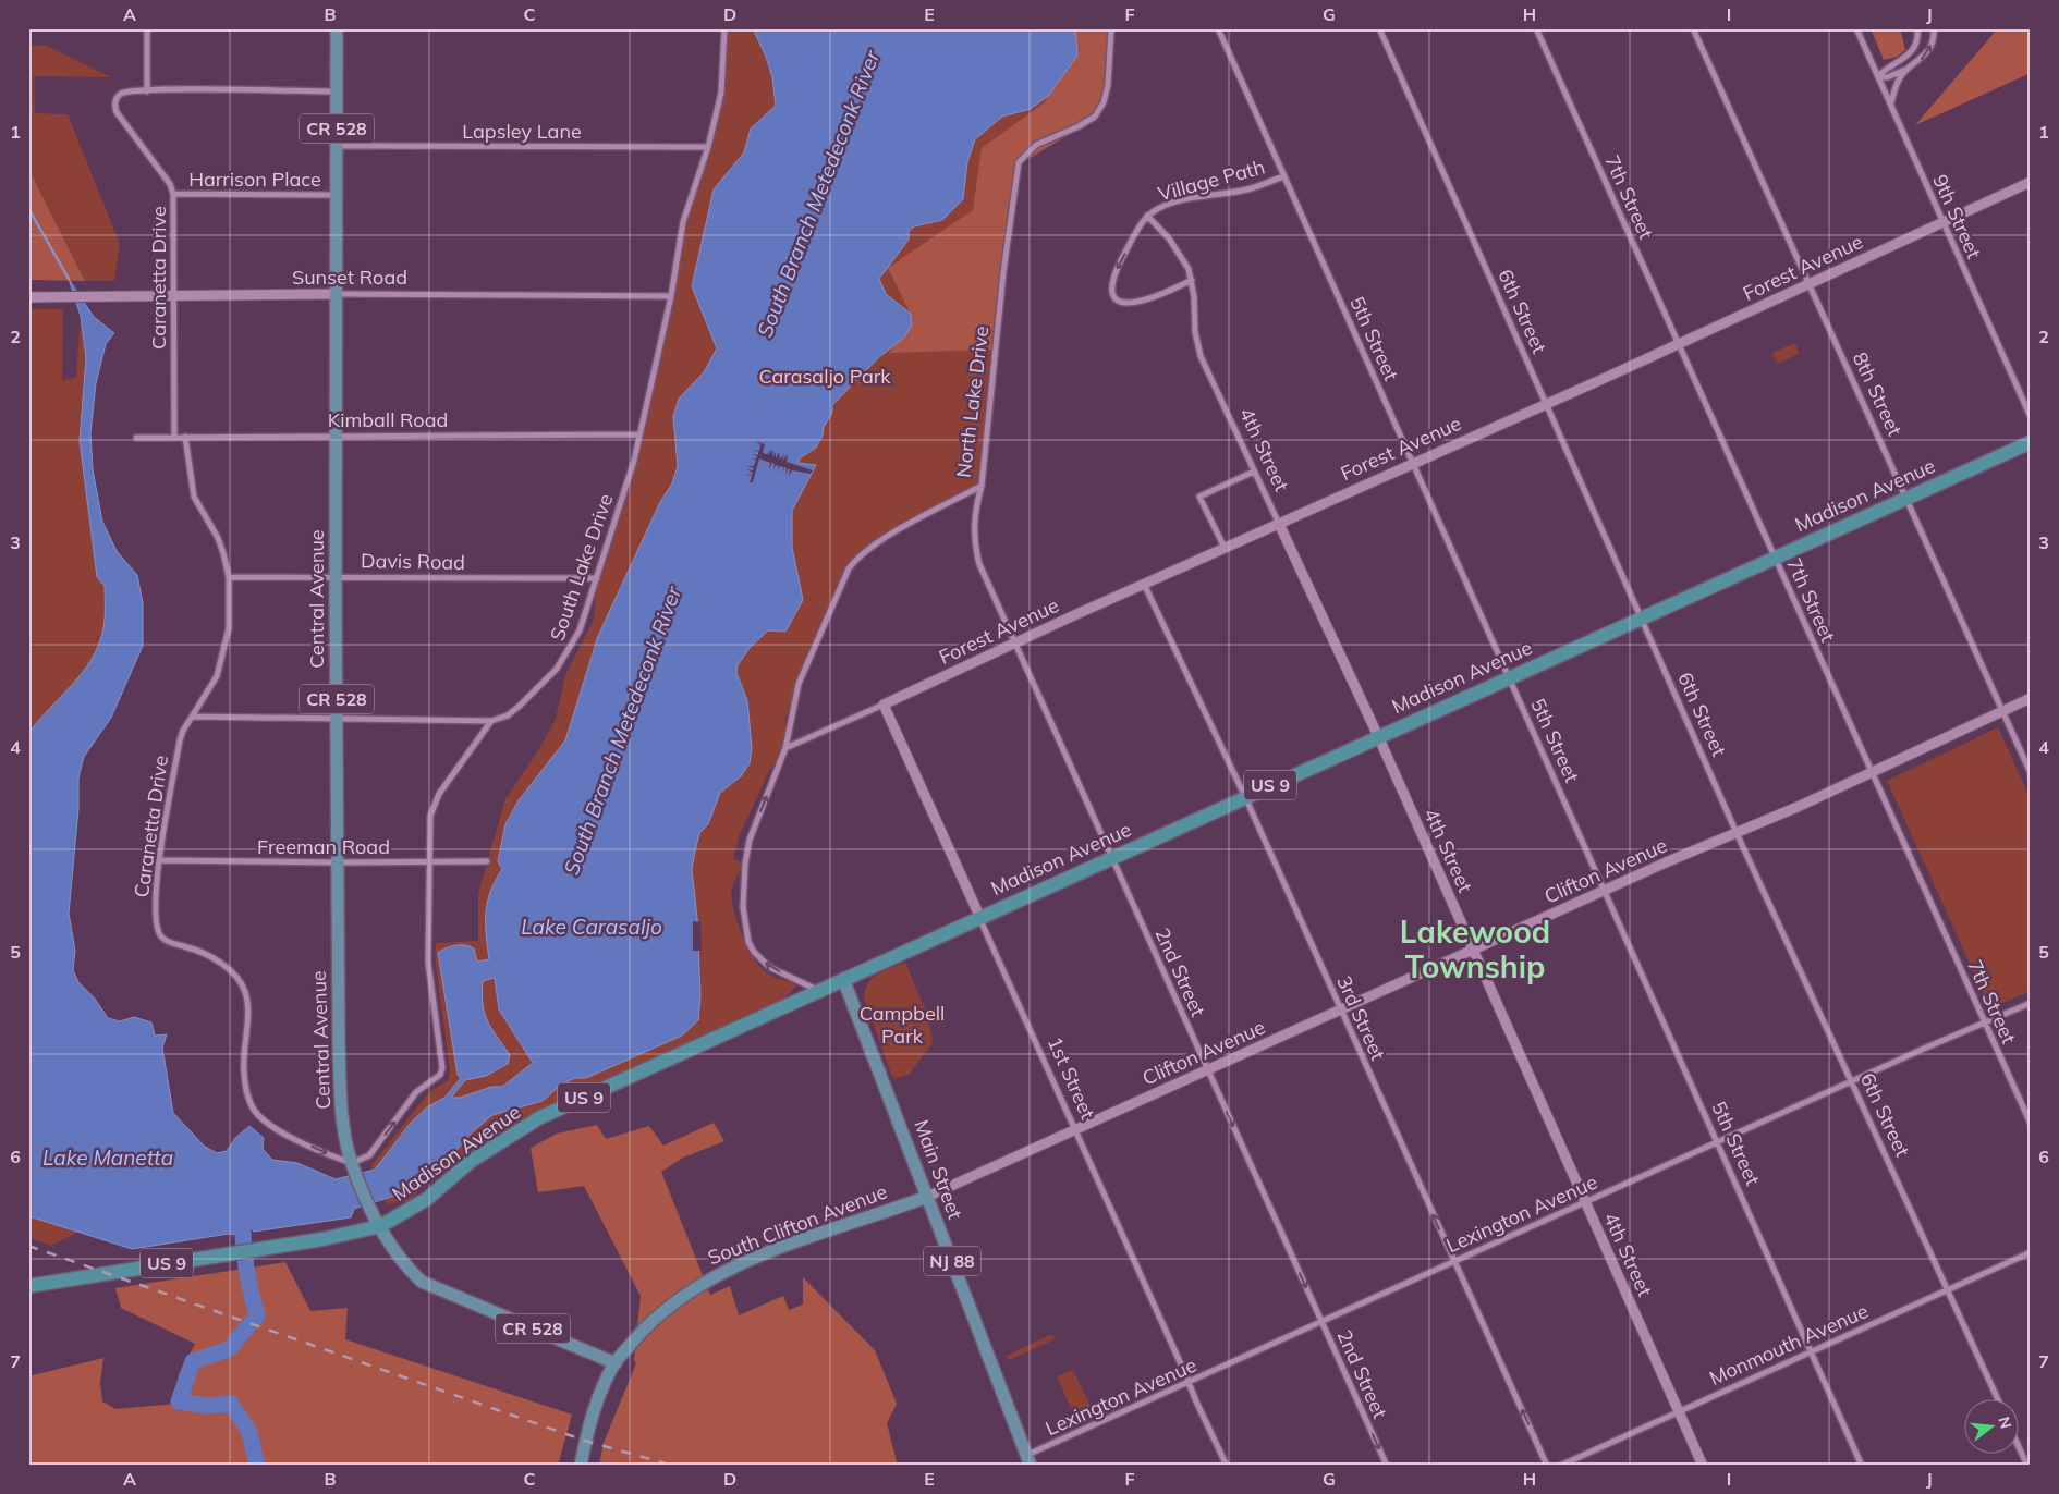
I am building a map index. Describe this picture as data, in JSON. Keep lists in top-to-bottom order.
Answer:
{
  "streets": {
    "highway": ["Madison Avenue", "US 9"],
    "main road": [
      "CR 528",
      "Central Avenue",
      "Main Street",
      "South Clifton Avenue",
      "NJ 88"
    ],
    "street": [
      "Lapsley Lane",
      "Harrison Place",
      "Village Path",
      "7th Street",
      "9th Street",
      "Forest Avenue",
      "Caranetta Drive",
      "Sunset Road",
      "6th Street",
      "5th Street",
      "8th Street",
      "North Lake Drive",
      "Kimball Road",
      "4th Street",
      "Davis Road",
      "South Lake Drive",
      "Freeman Road",
      "Clifton Avenue",
      "2nd Street",
      "3rd Street",
      "1st Street",
      "Lexington Avenue",
      "Monmouth Avenue"
    ]
  },
  "crossings": [
    ["CR 528", "Madison Avenue"],
    ["CR 528", "Central Avenue"],
    ["CR 528", "South Clifton Avenue"],
    ["Lapsley Lane", "South Lake Drive"],
    ["Lapsley Lane", "Central Avenue"],
    ["Harrison Place", "Caranetta Drive"],
    ["Harrison Place", "Central Avenue"],
    ["Village Path", "5th Street"],
    ["Village Path", "4th Street"],
    ["7th Street", "Forest Avenue"],
    ["7th Street", "Madison Avenue"],
    ["7th Street", "Clifton Avenue"],
    ["7th Street", "Lexington Avenue"],
    ["9th Street", "Forest Avenue"],
    ["Forest Avenue", "6th Street"],
    ["Forest Avenue", "5th Street"],
    ["Forest Avenue", "8th Street"],
    ["Forest Avenue", "North Lake Drive"],
    ["Forest Avenue", "4th Street"],
    ["Forest Avenue", "2nd Street"],
    ["Forest Avenue", "3rd Street"],
    ["Forest Avenue", "1st Street"],
    ["Caranetta Drive", "Sunset Road"],
    ["Caranetta Drive", "Kimball Road"],
    ["Caranetta Drive", "Davis Road"],
    ["Caranetta Drive", "South Lake Drive"],
    ["Caranetta Drive", "Central Avenue"],
    ["Caranetta Drive", "Freeman Road"],
    ["Sunset Road", "South Lake Drive"],
    ["Sunset Road", "Central Avenue"],
    ["6th Street", "Madison Avenue"],
    ["6th Street", "Clifton Avenue"],
    ["6th Street", "Lexington Avenue"],
    ["6th Street", "Monmouth Avenue"],
    ["5th Street", "Madison Avenue"],
    ["5th Street", "Clifton Avenue"],
    ["5th Street", "Lexington Avenue"],
    ["5th Street", "Monmouth Avenue"],
    ["8th Street", "Madison Avenue"],
    ["8th Street", "Clifton Avenue"],
    ["North Lake Drive", "Madison Avenue"],
    ["North Lake Drive", "2nd Street"],
    ["Kimball Road", "South Lake Drive"],
    ["Kimball Road", "Central Avenue"],
    ["4th Street", "Madison Avenue"],
    ["4th Street", "Clifton Avenue"],
    ["4th Street", "Lexington Avenue"],
    ["4th Street", "Monmouth Avenue"],
    ["Madison Avenue", "Central Avenue"],
    ["Madison Avenue", "2nd Street"],
    ["Madison Avenue", "3rd Street"],
    ["Madison Avenue", "1st Street"],
    ["Madison Avenue", "Main Street"],
    ["Davis Road", "South Lake Drive"],
    ["Davis Road", "Central Avenue"],
    ["South Lake Drive", "Central Avenue"],
    ["South Lake Drive", "Freeman Road"],
    ["Central Avenue", "Freeman Road"],
    ["Clifton Avenue", "2nd Street"],
    ["Clifton Avenue", "3rd Street"],
    ["Clifton Avenue", "1st Street"],
    ["Clifton Avenue", "Main Street"],
    ["Clifton Avenue", "South Clifton Avenue"],
    ["2nd Street", "Lexington Avenue"],
    ["3rd Street", "Lexington Avenue"],
    ["1st Street", "Lexington Avenue"],
    ["Main Street", "Lexington Avenue"],
    ["Main Street", "South Clifton Avenue"]
  ],
  "one_way": ["2nd Street", "3rd Street"],
  "districts": ["Lakewood Township"],
  "water": ["South Branch Metedeconk River", "Lake Carasaljo", "Lake Manetta"],
  "parks": ["Carasaljo Park", "Campbell Park"],
  "north": "right",
  "grid": {
    "columns": [
      "A",
      "B",
      "C",
      "D",
      "E",
      "F",
      "G",
      "H",
      "I",
      "J"
    ],
    "rows": [
      "1",
      "2",
      "3",
      "4",
      "5",
      "6",
      "7"
    ]
  }
}
